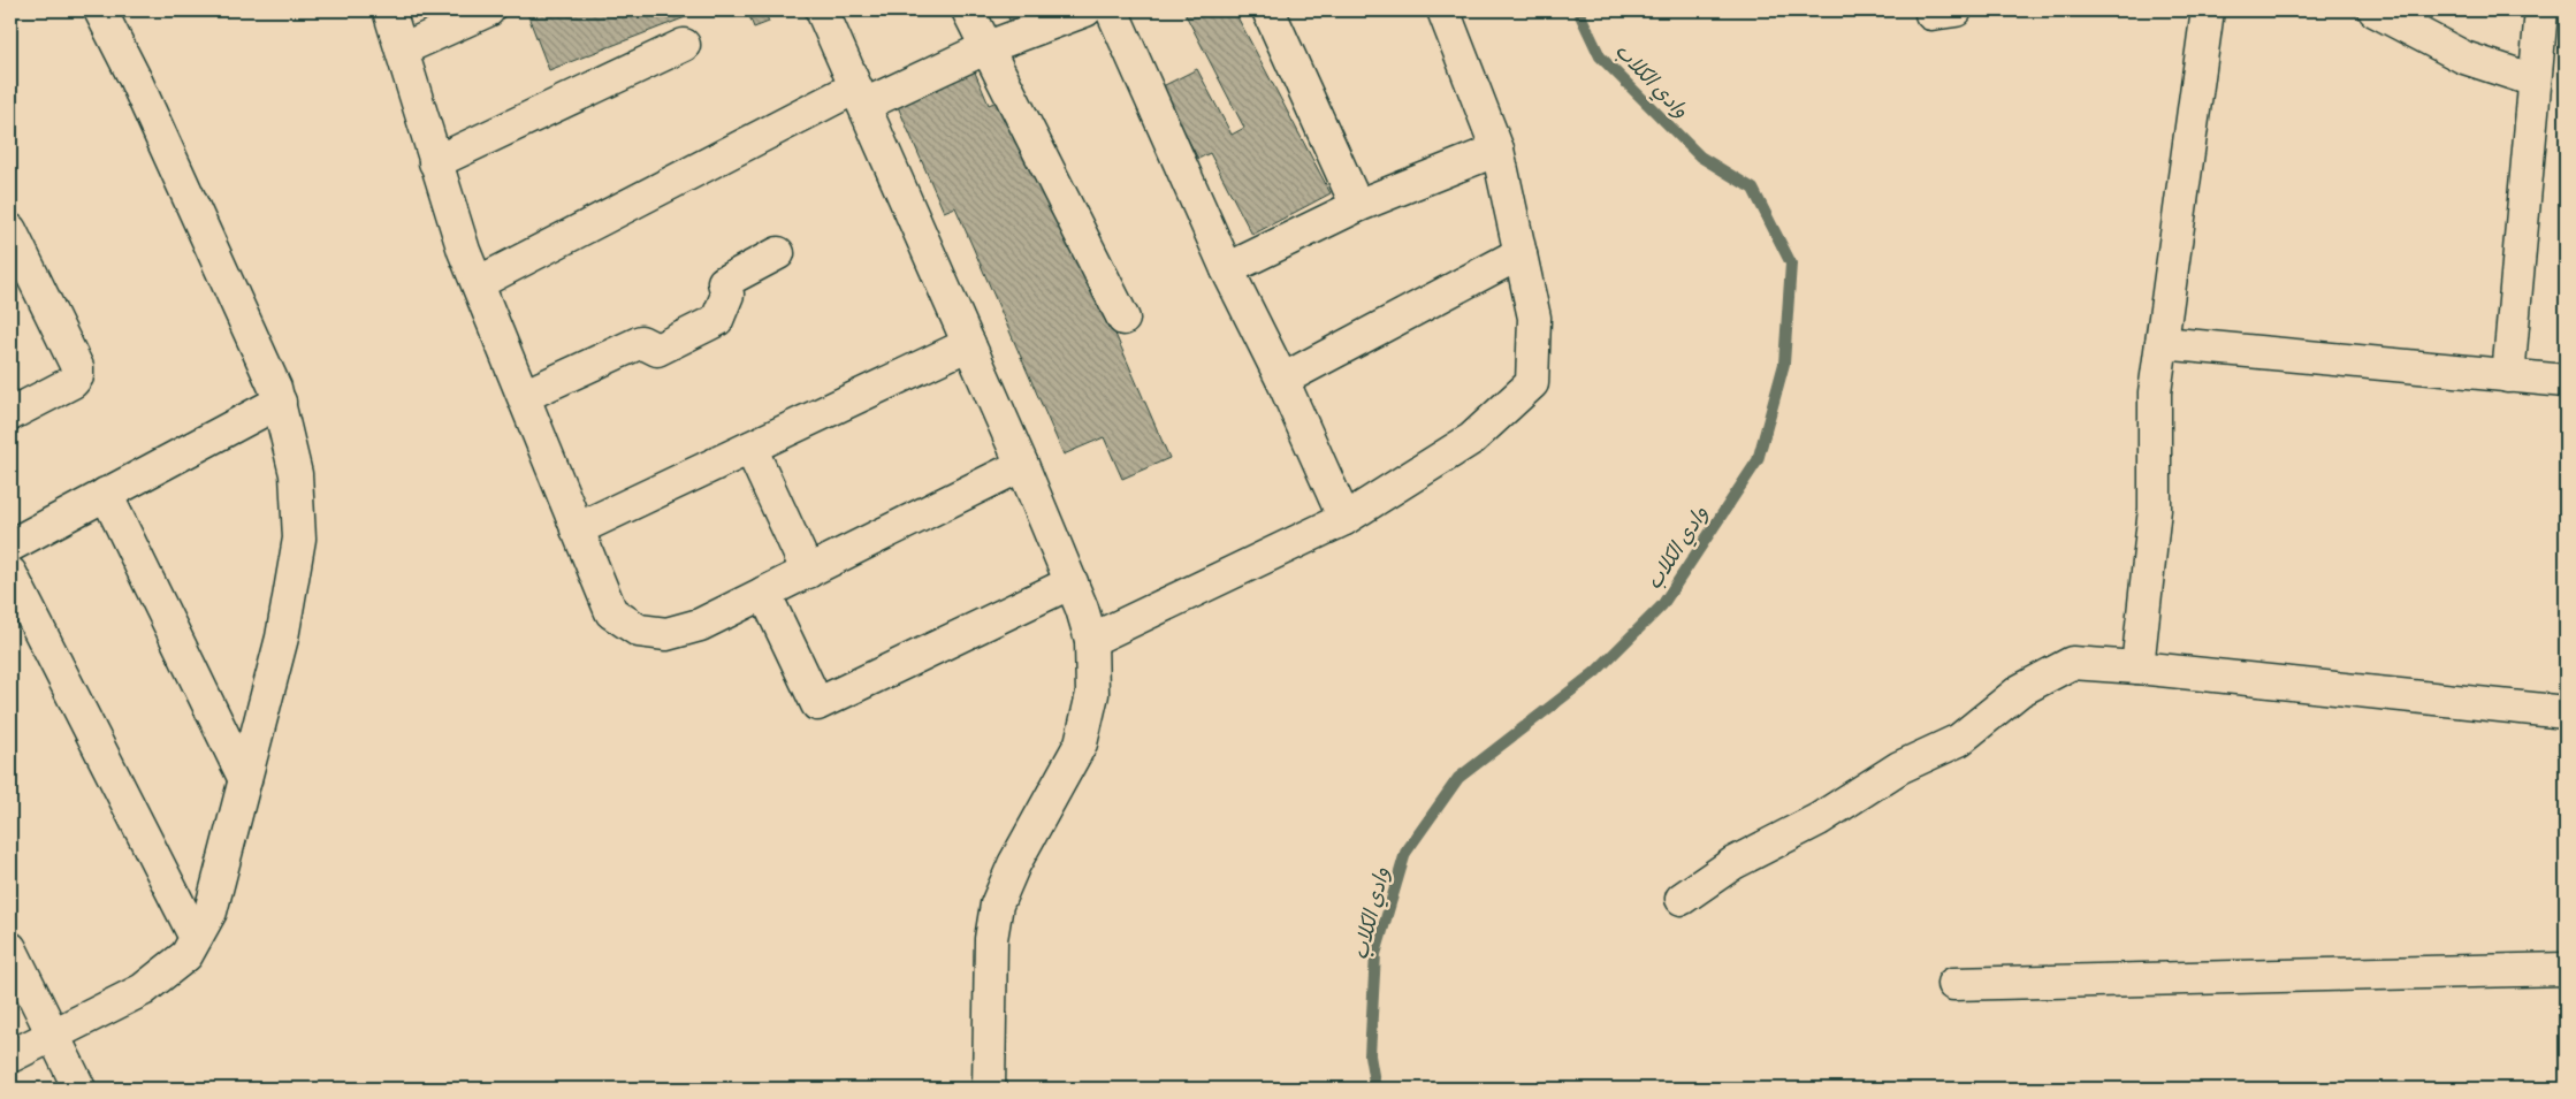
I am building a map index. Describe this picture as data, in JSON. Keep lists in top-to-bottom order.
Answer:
{
  "water": ["وادي الكلاب"]
}
